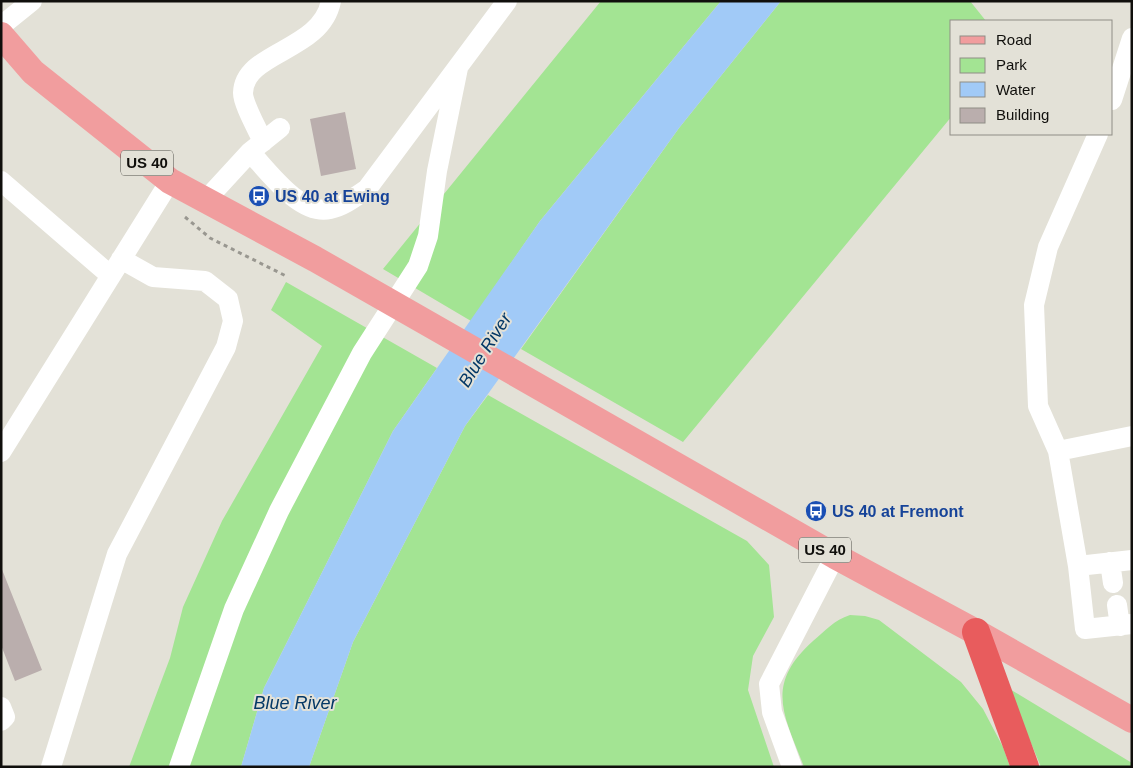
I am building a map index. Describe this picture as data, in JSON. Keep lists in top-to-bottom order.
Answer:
{
  "streets": {
    "main road": ["US 40"]
  },
  "water": ["Blue River"],
  "places": {
    "bus stop": ["US 40 at Ewing", "US 40 at Fremont"]
  },
  "legend": [
    "Road",
    "Park",
    "Water",
    "Building"
  ]
}
